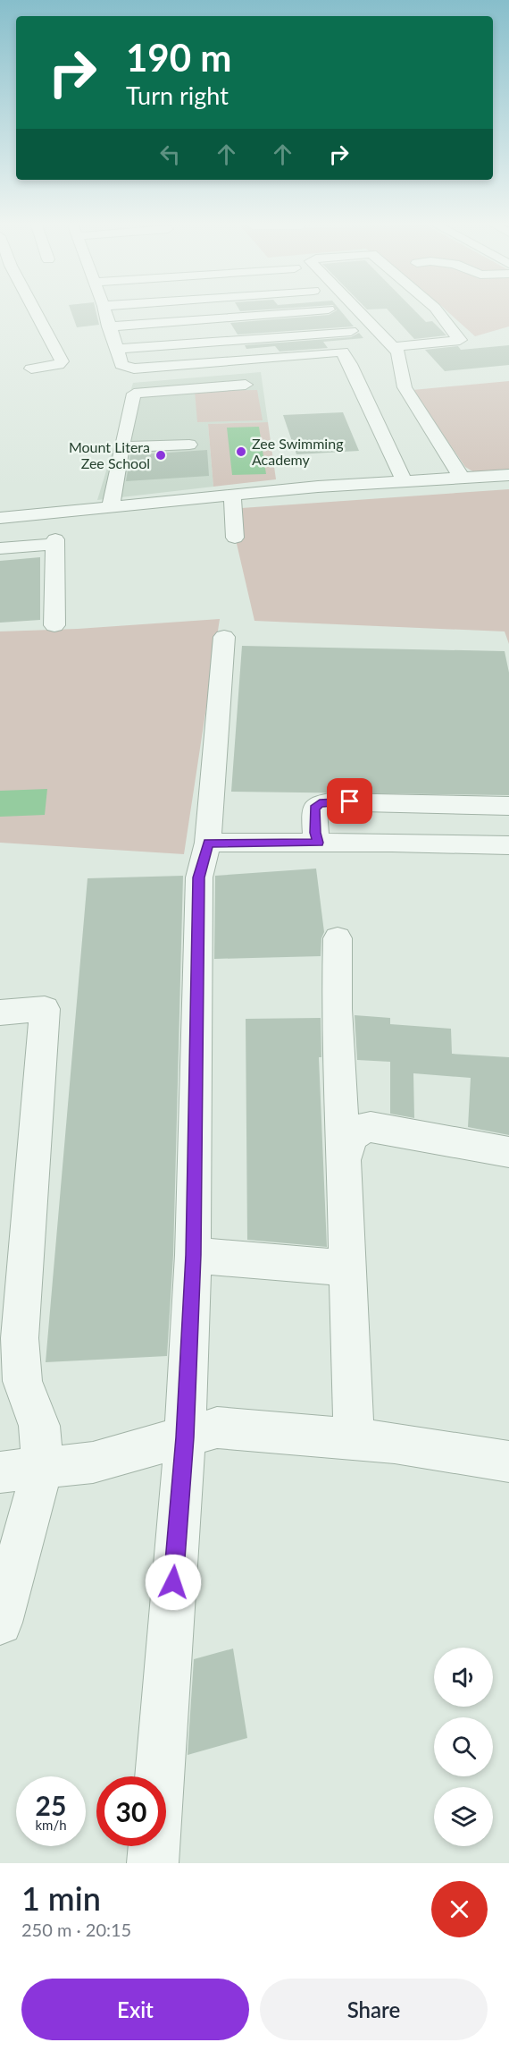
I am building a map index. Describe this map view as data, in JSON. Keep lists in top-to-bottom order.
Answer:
{
  "places": ["Zee Swimming Academy", "Mount Litera Zee School"],
  "page": {
    "turn": ["190 m", "Turn right"],
    "speed": "25 km/h",
    "limit": "30",
    "heading": ["1 min", "250 m · 20:15"],
    "buttons": ["Exit", "Share"]
  }
}
